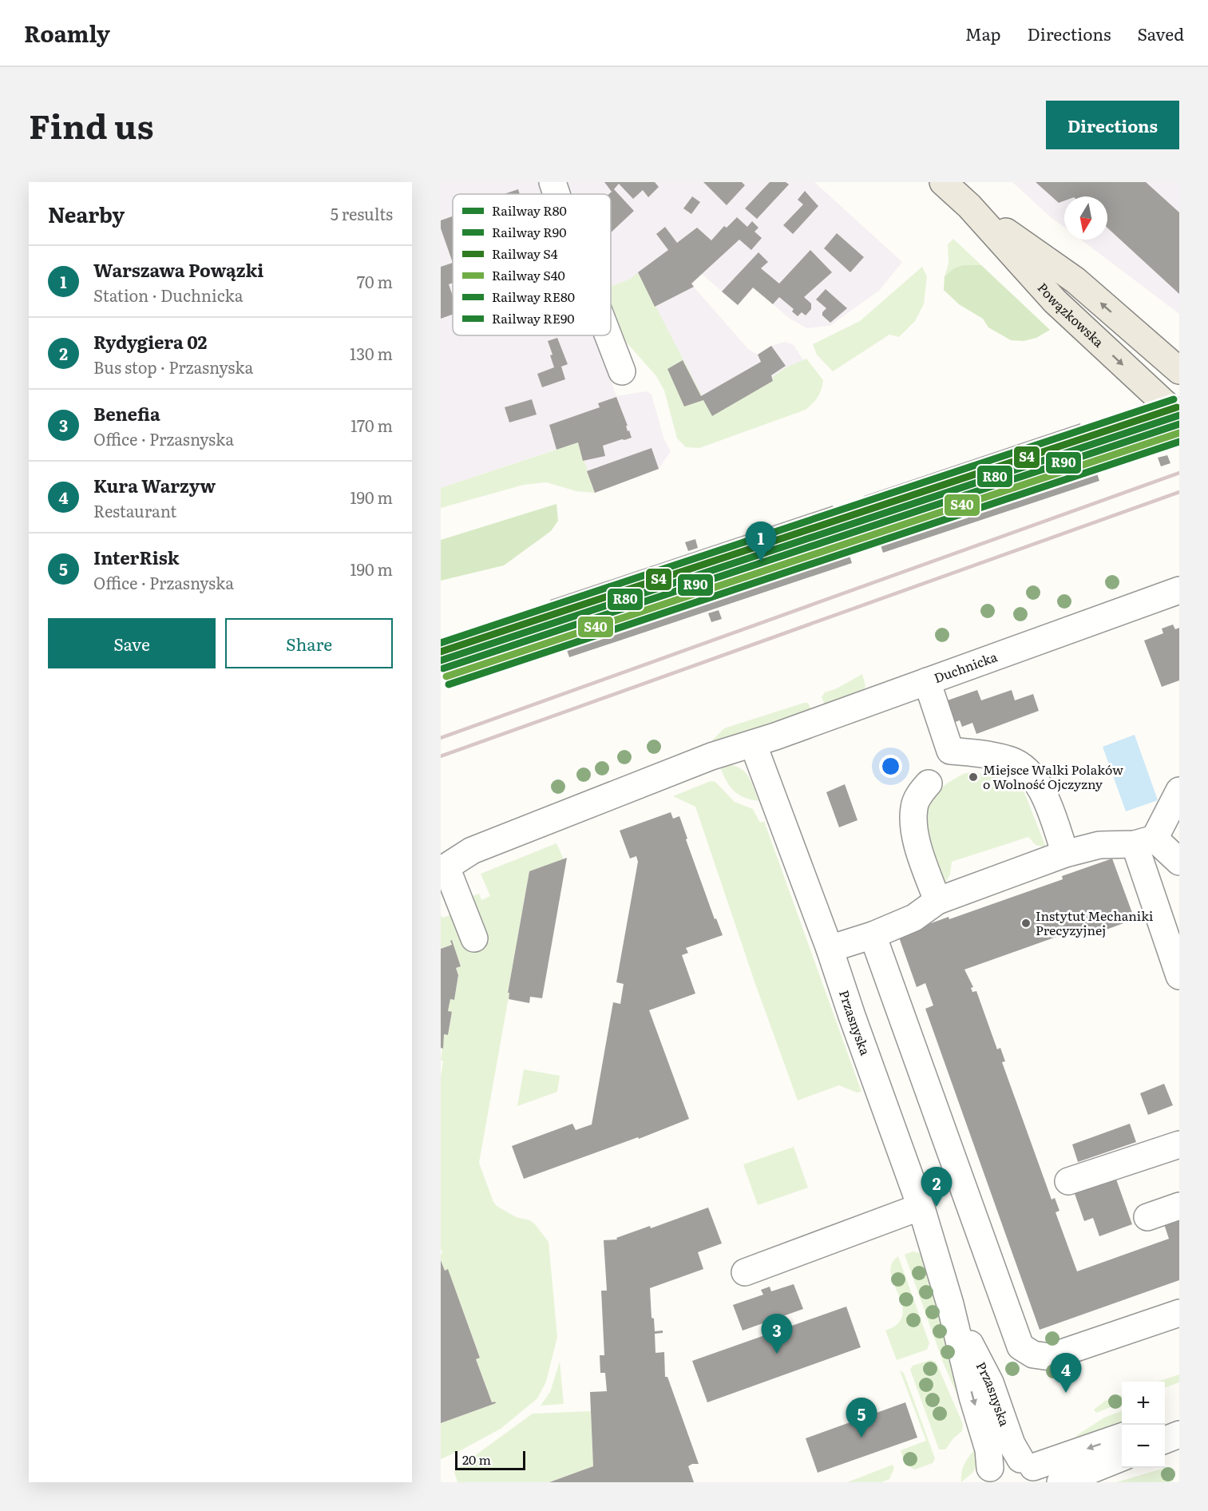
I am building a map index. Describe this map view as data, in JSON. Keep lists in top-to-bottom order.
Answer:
{
  "streets": {
    "main road": ["Powązkowska"],
    "street": ["Duchnicka", "Przasnyska"]
  },
  "crossings": [
    ["Duchnicka", "Przasnyska"]
  ],
  "places": ["Miejsce Walki Polaków o Wolność Ojczyzny", "Instytut Mechaniki Precyzyjnej"],
  "lines": [
    "rail line RE80",
    "rail line S4",
    "rail line R80",
    "rail line R90",
    "rail line S40",
    "rail line RE90"
  ],
  "legend": [
    "Railway R80",
    "Railway R90",
    "Railway S4",
    "Railway S40",
    "Railway RE80",
    "Railway RE90"
  ],
  "scale_bar": "20 m",
  "north": "bottom",
  "page": {
    "header": "Roamly",
    "nav": ["Map", "Directions", "Saved"],
    "title": "Find us",
    "buttons": [
      "Directions",
      ["Save", "Share"]
    ],
    "heading": ["Nearby", "5 results"],
    "list": [
      {
        "mark": "1",
        "name": "Warszawa Powązki",
        "note": "Station · Duchnicka",
        "value": "70 m"
      },
      {
        "mark": "2",
        "name": "Rydygiera 02",
        "note": "Bus stop · Przasnyska",
        "value": "130 m"
      },
      {
        "mark": "3",
        "name": "Benefia",
        "note": "Office · Przasnyska",
        "value": "170 m"
      },
      {
        "mark": "4",
        "name": "Kura Warzyw",
        "note": "Restaurant",
        "value": "190 m"
      },
      {
        "mark": "5",
        "name": "InterRisk",
        "note": "Office · Przasnyska",
        "value": "190 m"
      }
    ],
    "pins": [
      "1",
      "2",
      "3",
      "4",
      "5"
    ],
    "map_buttons": ["+", "−"],
    "scale": "20 m"
  }
}
